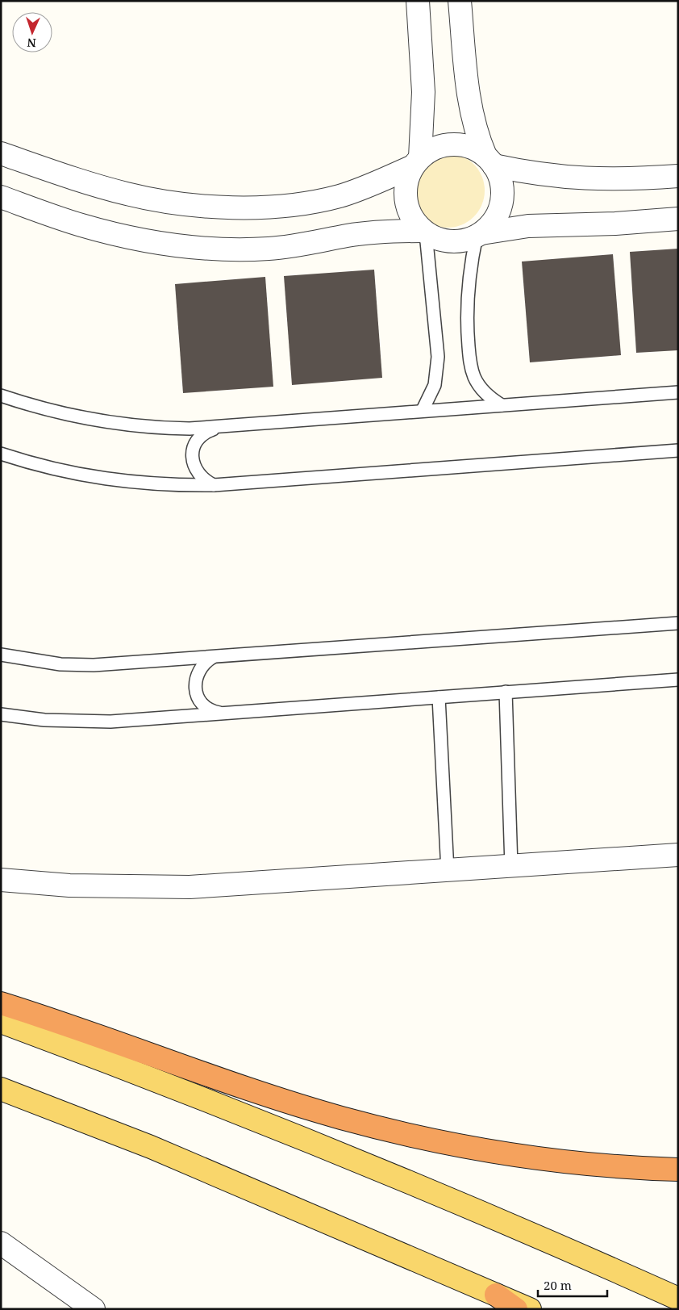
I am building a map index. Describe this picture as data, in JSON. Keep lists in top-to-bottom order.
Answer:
{
  "scale_bar": "20 m",
  "north": "bottom"
}
